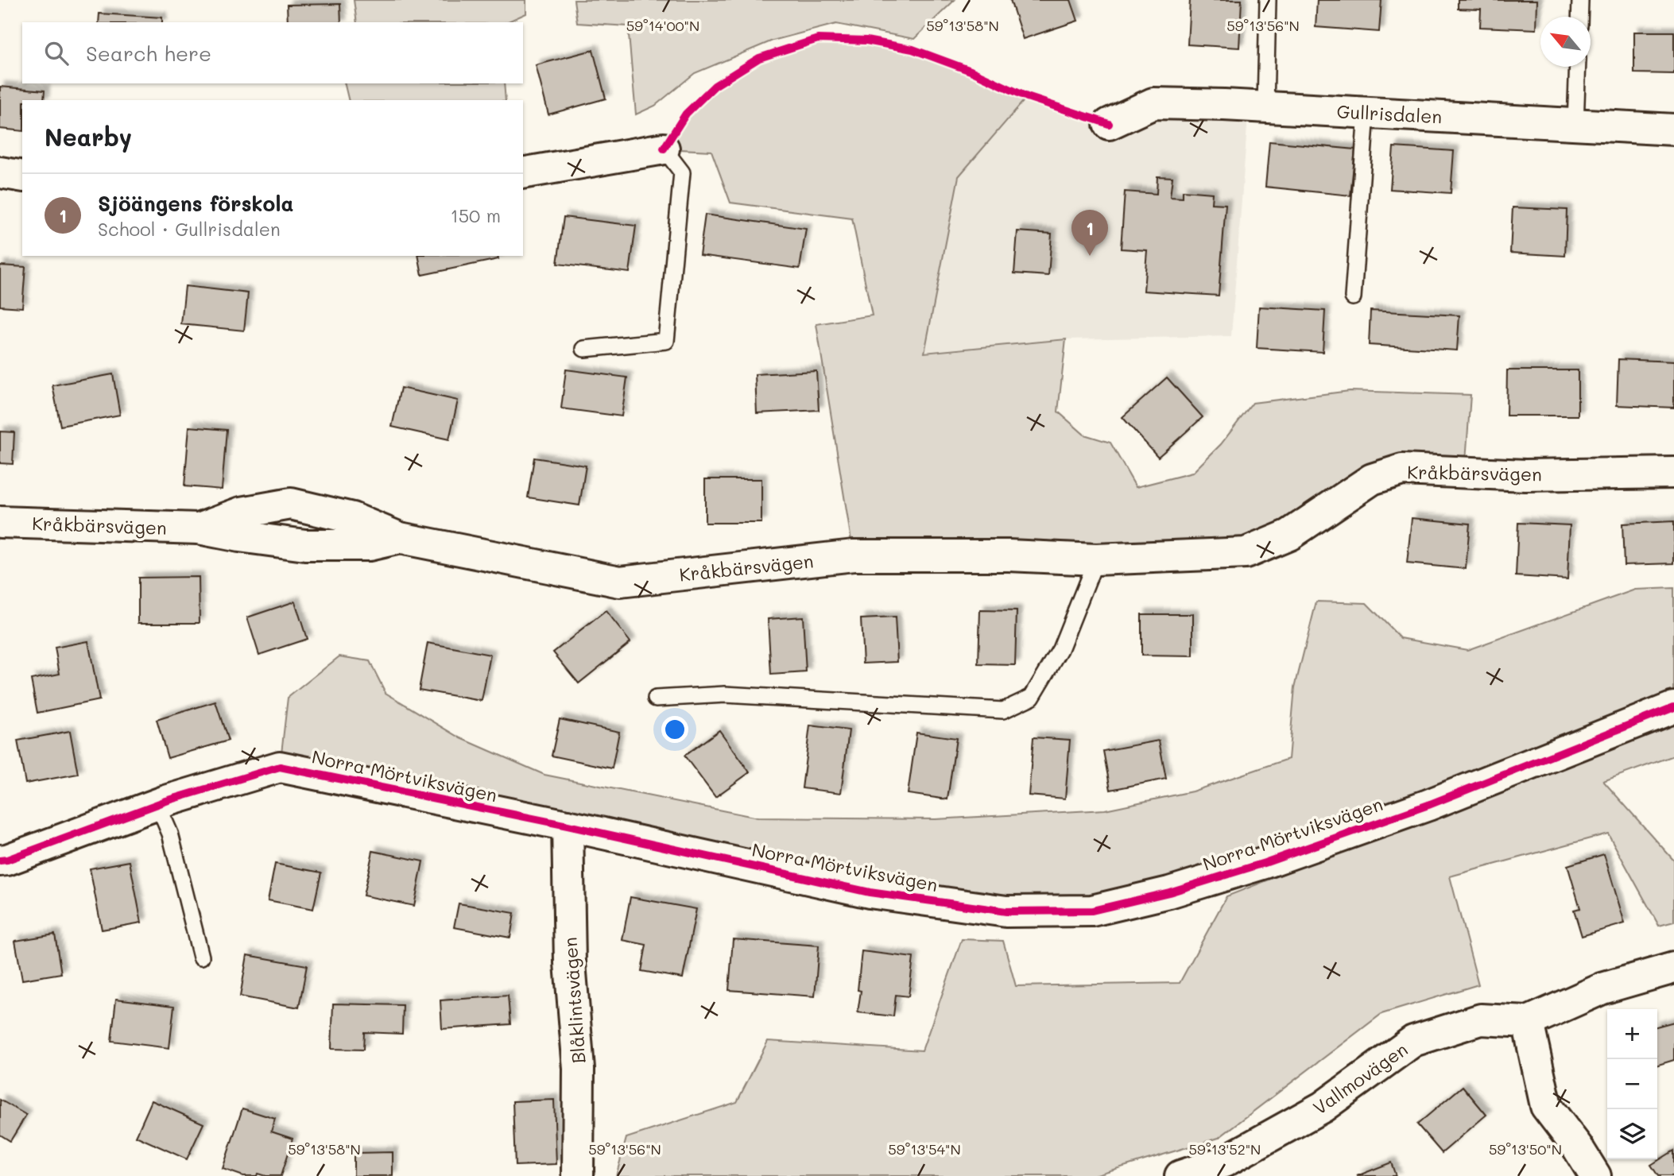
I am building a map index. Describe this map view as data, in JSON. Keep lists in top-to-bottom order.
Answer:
{
  "streets": {
    "street": [
      "Gullrisdalen",
      "Kråkbärsvägen",
      "Norra Mörtviksvägen",
      "Blåklintsvägen",
      "Vallmovägen"
    ]
  },
  "crossings": [
    ["Norra Mörtviksvägen", "Blåklintsvägen"]
  ],
  "north": "top left",
  "page": {
    "search": "Search here",
    "heading": "Nearby",
    "list": [
      {
        "mark": "1",
        "name": "Sjöängens förskola",
        "note": "School · Gullrisdalen",
        "value": "150 m"
      }
    ],
    "pins": "1",
    "map_buttons": ["+", "−"]
  },
  "coordinates": [
    "59°14'00\"N",
    "59°13'58\"N",
    "59°13'56\"N",
    "59°13'54\"N",
    "59°13'52\"N",
    "59°13'50\"N"
  ]
}
